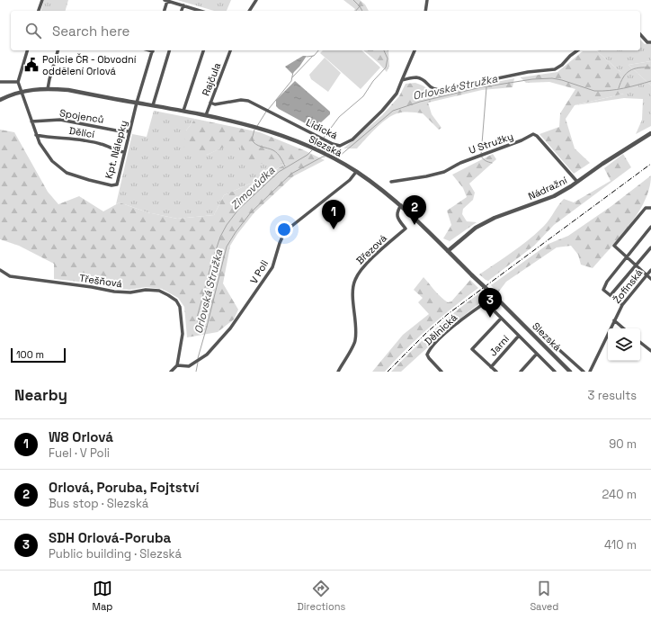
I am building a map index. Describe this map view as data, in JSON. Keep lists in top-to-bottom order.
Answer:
{
  "streets": {
    "street": [
      "Rajčula",
      "Spojenců",
      "Lidická",
      "Dělící",
      "U Stružky",
      "Slezská",
      "Kpt. Nálepky",
      "Nádražní",
      "Březová",
      "V Poli",
      "Třešňová",
      "Žofinská",
      "Dělnická",
      "Jarní"
    ]
  },
  "crossings": [
    ["Rajčula", "Lidická"],
    ["Rajčula", "Slezská"],
    ["Spojenců", "Kpt. Nálepky"],
    ["Dělící", "Kpt. Nálepky"],
    ["U Stružky", "Nádražní"],
    ["Slezská", "Kpt. Nálepky"],
    ["Slezská", "Nádražní"],
    ["Slezská", "Březová"],
    ["Slezská", "V Poli"],
    ["Slezská", "Dělnická"],
    ["Slezská", "Jarní"],
    ["V Poli", "Třešňová"]
  ],
  "water": ["Orlovská Stružka", "Zimovůdka"],
  "places": {
    "public building": ["Policie ČR - Obvodní oddělení Orlová"]
  },
  "scale_bar": "100 m",
  "page": {
    "search": "Search here",
    "pins": ["2", "1", "3"],
    "scale": "100 m",
    "heading": ["Nearby", "3 results"],
    "list": [
      {
        "mark": "1",
        "name": "W8 Orlová",
        "note": "Fuel · V Poli",
        "value": "90 m"
      },
      {
        "mark": "2",
        "name": "Orlová, Poruba, Fojtství",
        "note": "Bus stop · Slezská",
        "value": "240 m"
      },
      {
        "mark": "3",
        "name": "SDH Orlová-Poruba",
        "note": "Public building · Slezská",
        "value": "410 m"
      }
    ],
    "nav": ["Map", "Directions", "Saved"]
  }
}
